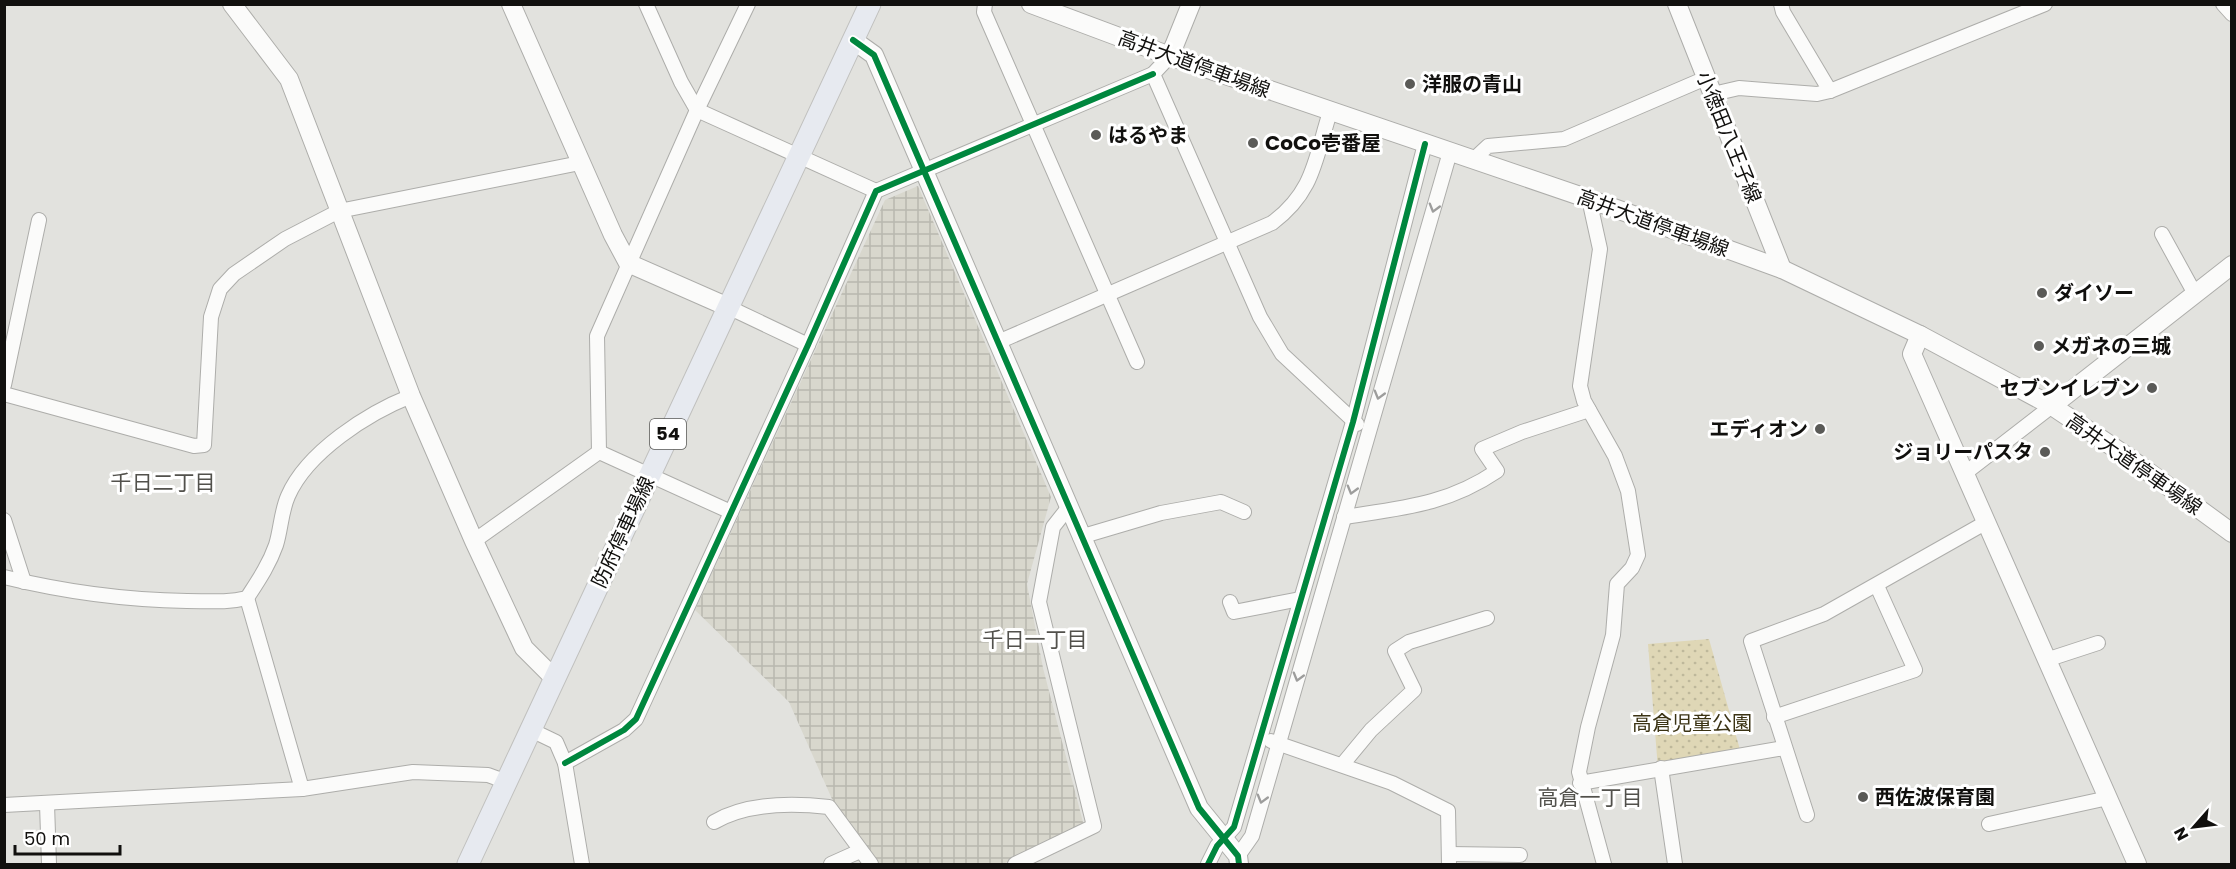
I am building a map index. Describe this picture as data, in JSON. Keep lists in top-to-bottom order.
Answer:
{
  "streets": {
    "main road": ["54", "防府停車場線"],
    "street": ["高井大道停車場線", "小徳田八王子線"]
  },
  "crossings": [
    ["高井大道停車場線", "小徳田八王子線"]
  ],
  "districts": ["千日二丁目", "千日一丁目", "高倉一丁目"],
  "parks": ["高倉児童公園"],
  "places": [
    "洋服の青山",
    "はるやま",
    "CoCo壱番屋",
    "ダイソー",
    "メガネの三城",
    "セブンイレブン",
    "エディオン",
    "ジョリーパスタ",
    "西佐波保育園"
  ],
  "scale_bar": "50 m",
  "north": "bottom left"
}
